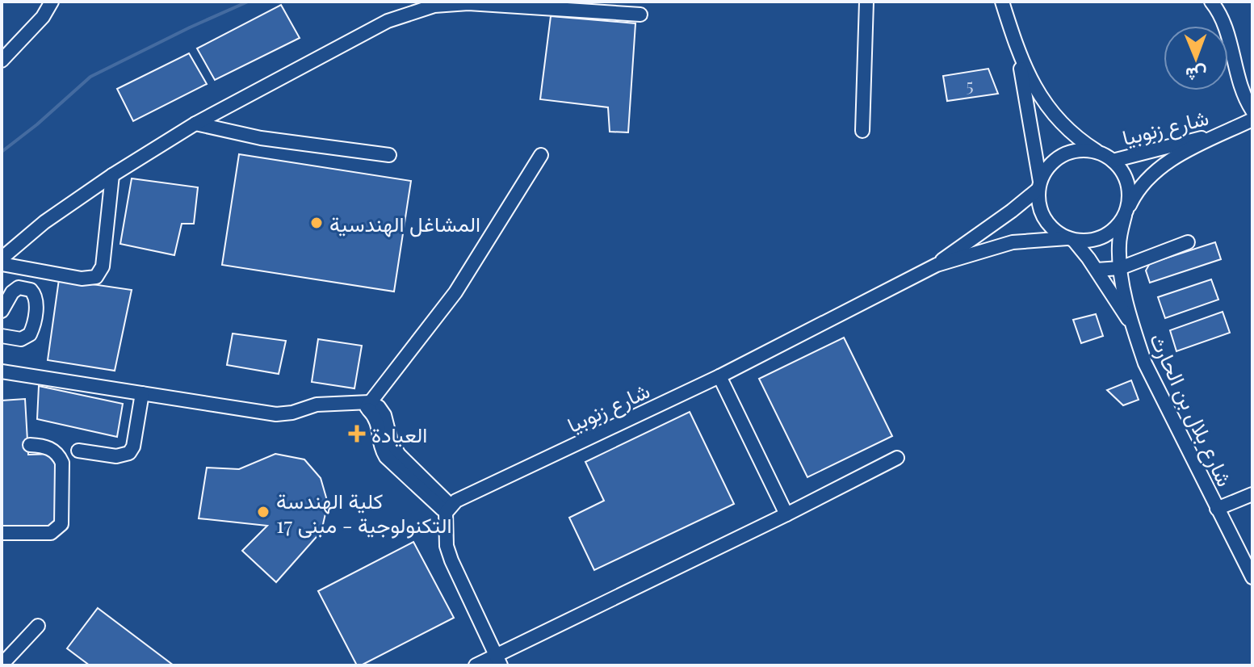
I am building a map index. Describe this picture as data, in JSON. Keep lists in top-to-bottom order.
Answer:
{
  "streets": {
    "street": ["شارع زنوبيا", "شارع بلال بن الحارث"]
  },
  "crossings": [
    ["شارع زنوبيا", "شارع بلال بن الحارث"]
  ],
  "places": {
    "other": ["المشاغل الهندسية", "كلية الهندسة التكنولوجية - مبنى 17"],
    "health": ["العيادة"]
  },
  "house_numbers": ["5"],
  "north": "bottom"
}
